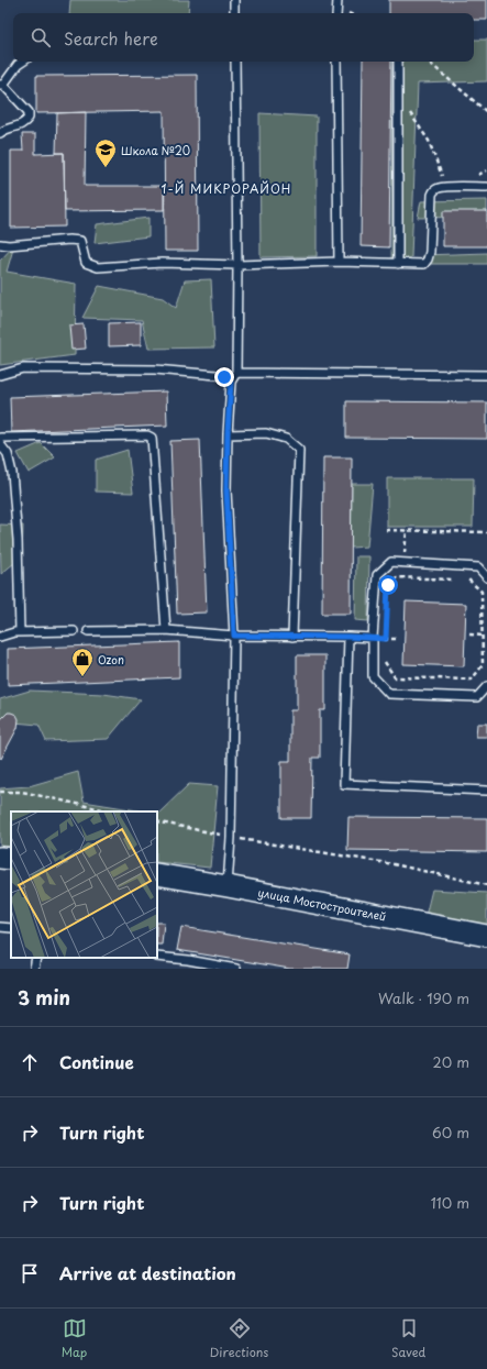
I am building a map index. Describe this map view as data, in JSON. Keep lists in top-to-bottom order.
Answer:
{
  "streets": {
    "main road": ["улица Мостостроителей"]
  },
  "districts": ["1-Й МИКРОРАЙОН"],
  "places": {
    "school or university": ["Школа №20"],
    "shop": ["Ozon"]
  },
  "page": {
    "search": "Search here",
    "heading": ["3 min", "Walk · 190 m"],
    "list": [
      ["Continue", "20 m"],
      ["Turn right", "60 m"],
      ["Turn right", "110 m"],
      "Arrive at destination"
    ],
    "nav": ["Map", "Directions", "Saved"]
  }
}
